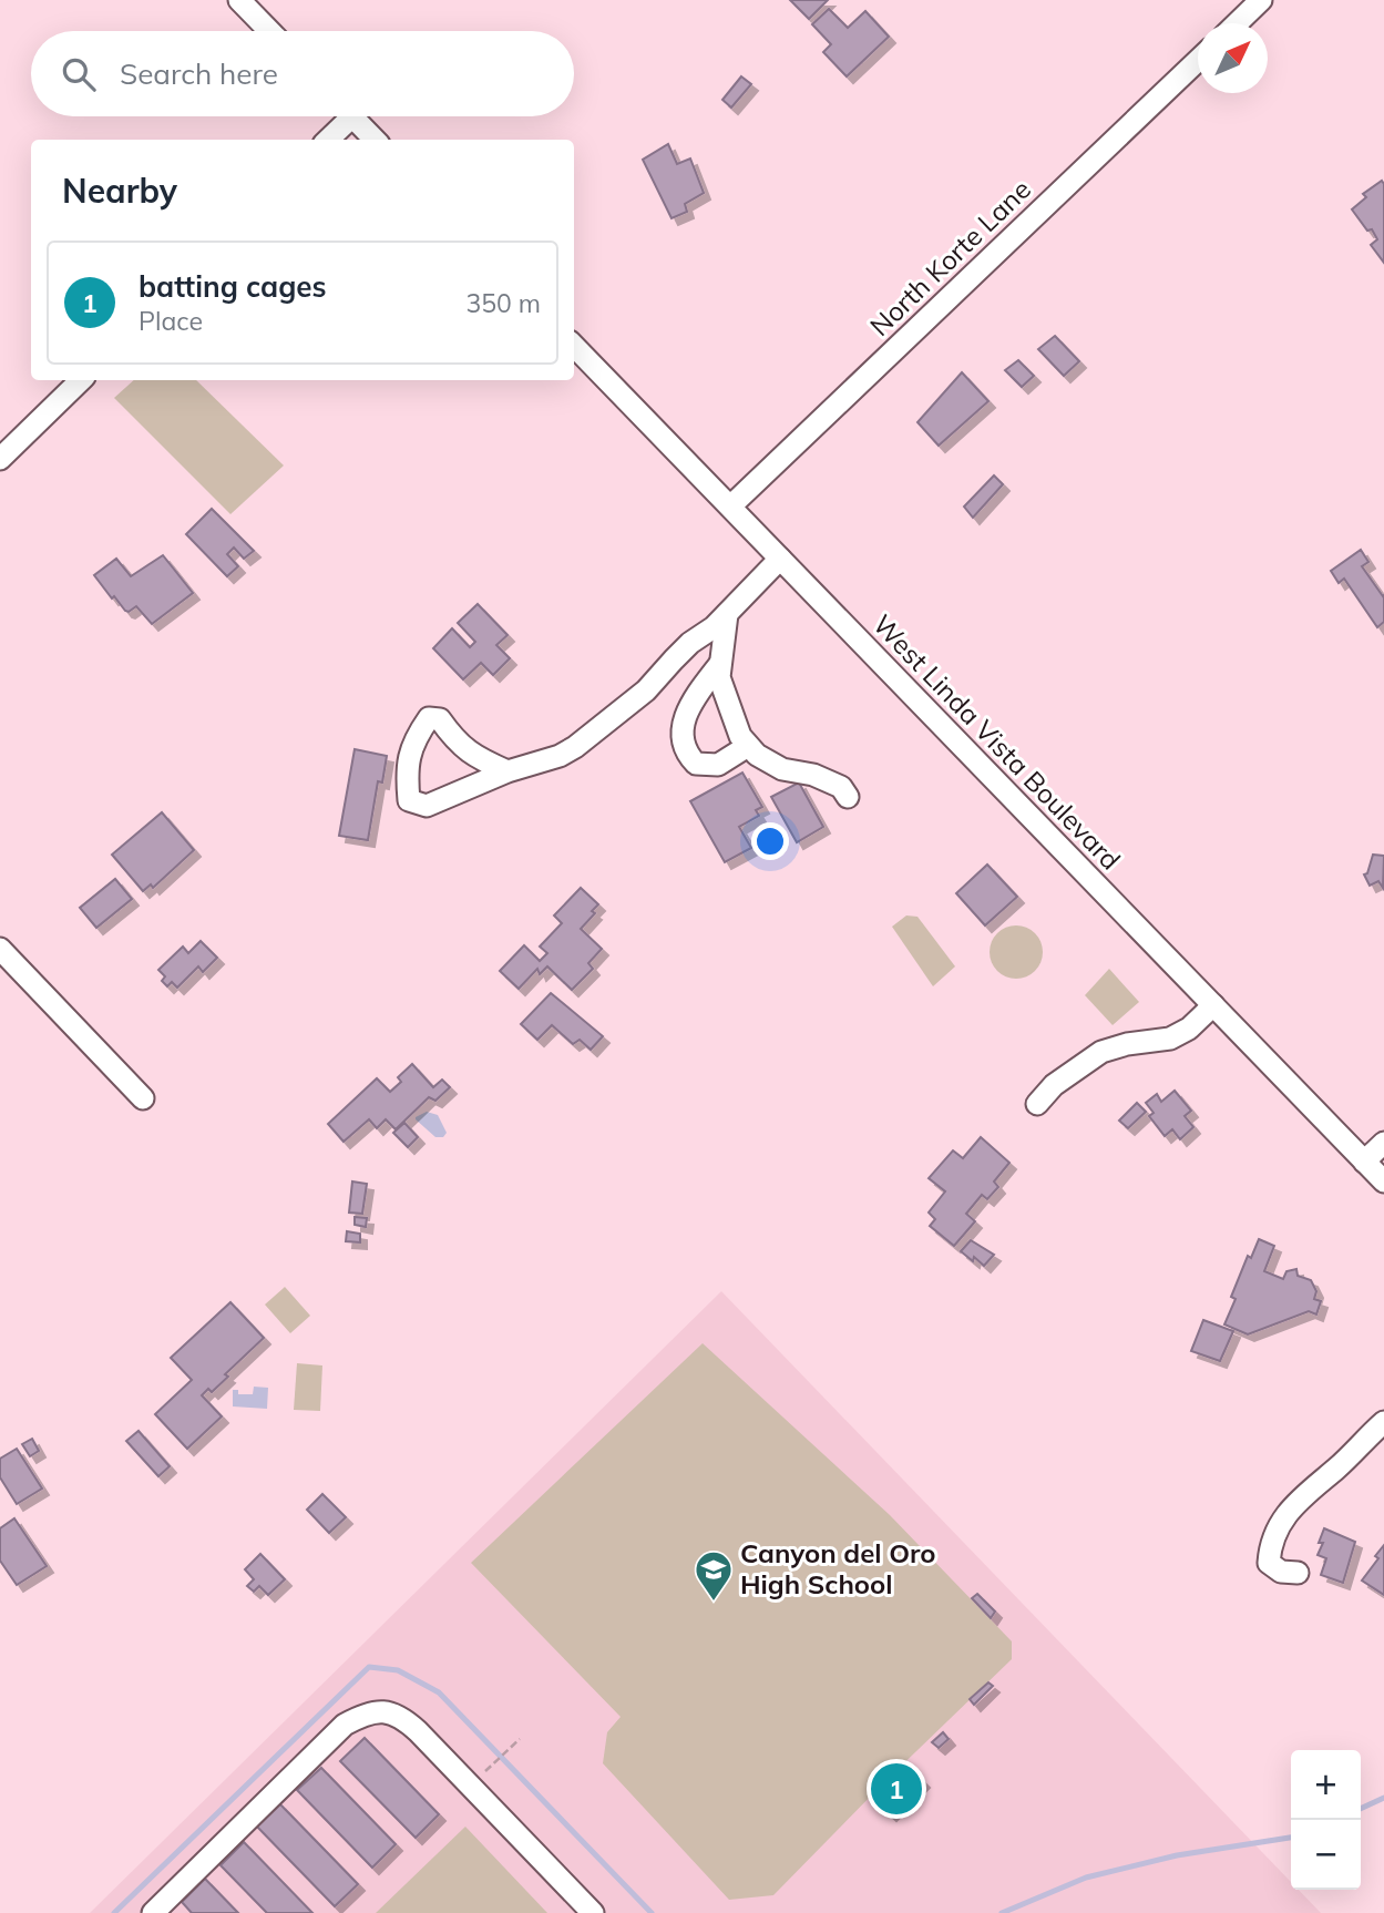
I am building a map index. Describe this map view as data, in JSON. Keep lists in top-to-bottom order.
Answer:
{
  "streets": {
    "street": ["North Korte Lane", "West Linda Vista Boulevard"]
  },
  "crossings": [
    ["North Korte Lane", "West Linda Vista Boulevard"]
  ],
  "places": {
    "school or university": ["Canyon del Oro High School"]
  },
  "north": "top right",
  "page": {
    "search": "Search here",
    "heading": "Nearby",
    "list": [
      {
        "mark": "1",
        "name": "batting cages",
        "note": "Place",
        "value": "350 m"
      }
    ],
    "map_buttons": ["+", "−"],
    "pins": "1"
  }
}
